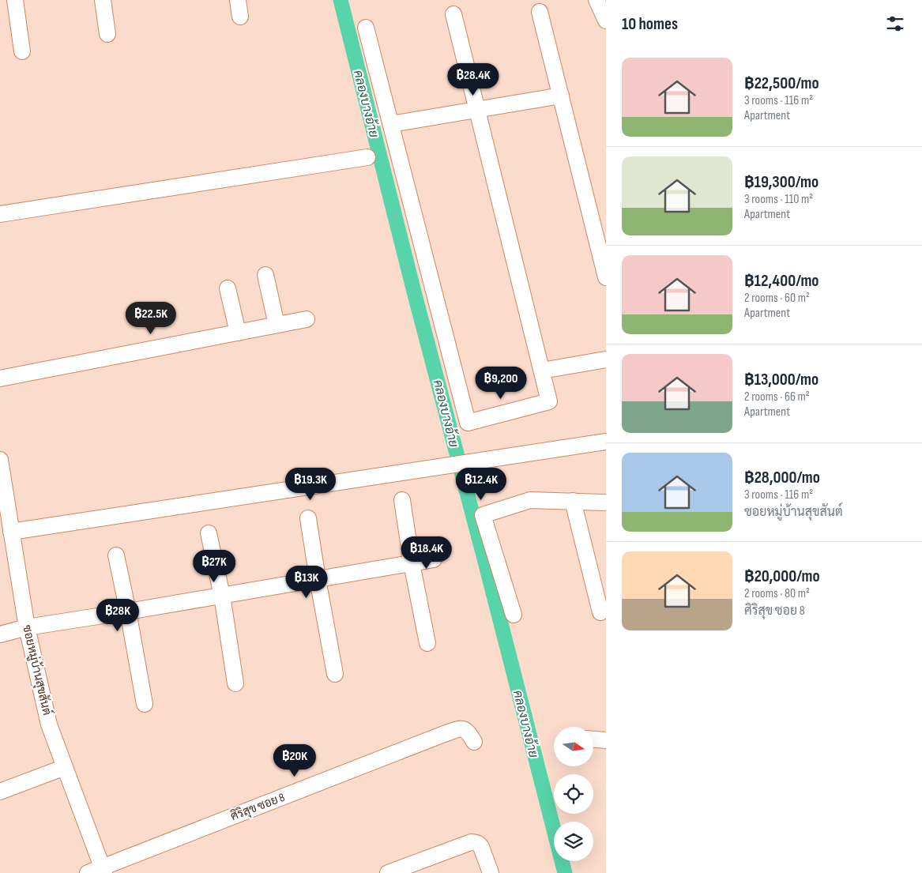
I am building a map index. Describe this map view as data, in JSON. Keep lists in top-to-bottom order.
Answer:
{
  "streets": {
    "street": ["ซอยหมู่บ้านสุขสันต์", "ศิริสุข ซอย 8"]
  },
  "crossings": [
    ["ซอยหมู่บ้านสุขสันต์", "ศิริสุข ซอย 8"]
  ],
  "water": ["คลองบางอ้าย"],
  "north": "right",
  "page": {
    "heading": "10 homes",
    "list": [
      {
        "name": "฿22,500/mo",
        "note": "3 rooms · 116 m² · Apartment"
      },
      {
        "name": "฿19,300/mo",
        "note": "3 rooms · 110 m² · Apartment"
      },
      {
        "name": "฿12,400/mo",
        "note": "2 rooms · 60 m² · Apartment"
      },
      {
        "name": "฿13,000/mo",
        "note": "2 rooms · 66 m² · Apartment"
      },
      {
        "name": "฿28,000/mo",
        "note": "3 rooms · 116 m² · ซอยหมู่บ้านสุขสันต์"
      },
      {
        "name": "฿20,000/mo",
        "note": "2 rooms · 80 m² · ศิริสุข ซอย 8"
      }
    ],
    "price": [
      "฿28.4K",
      "฿22.5K",
      "฿9,200",
      "฿19.3K",
      "฿12.4K",
      "฿18.4K",
      "฿27K",
      "฿13K",
      "฿28K",
      "฿20K"
    ]
  }
}
